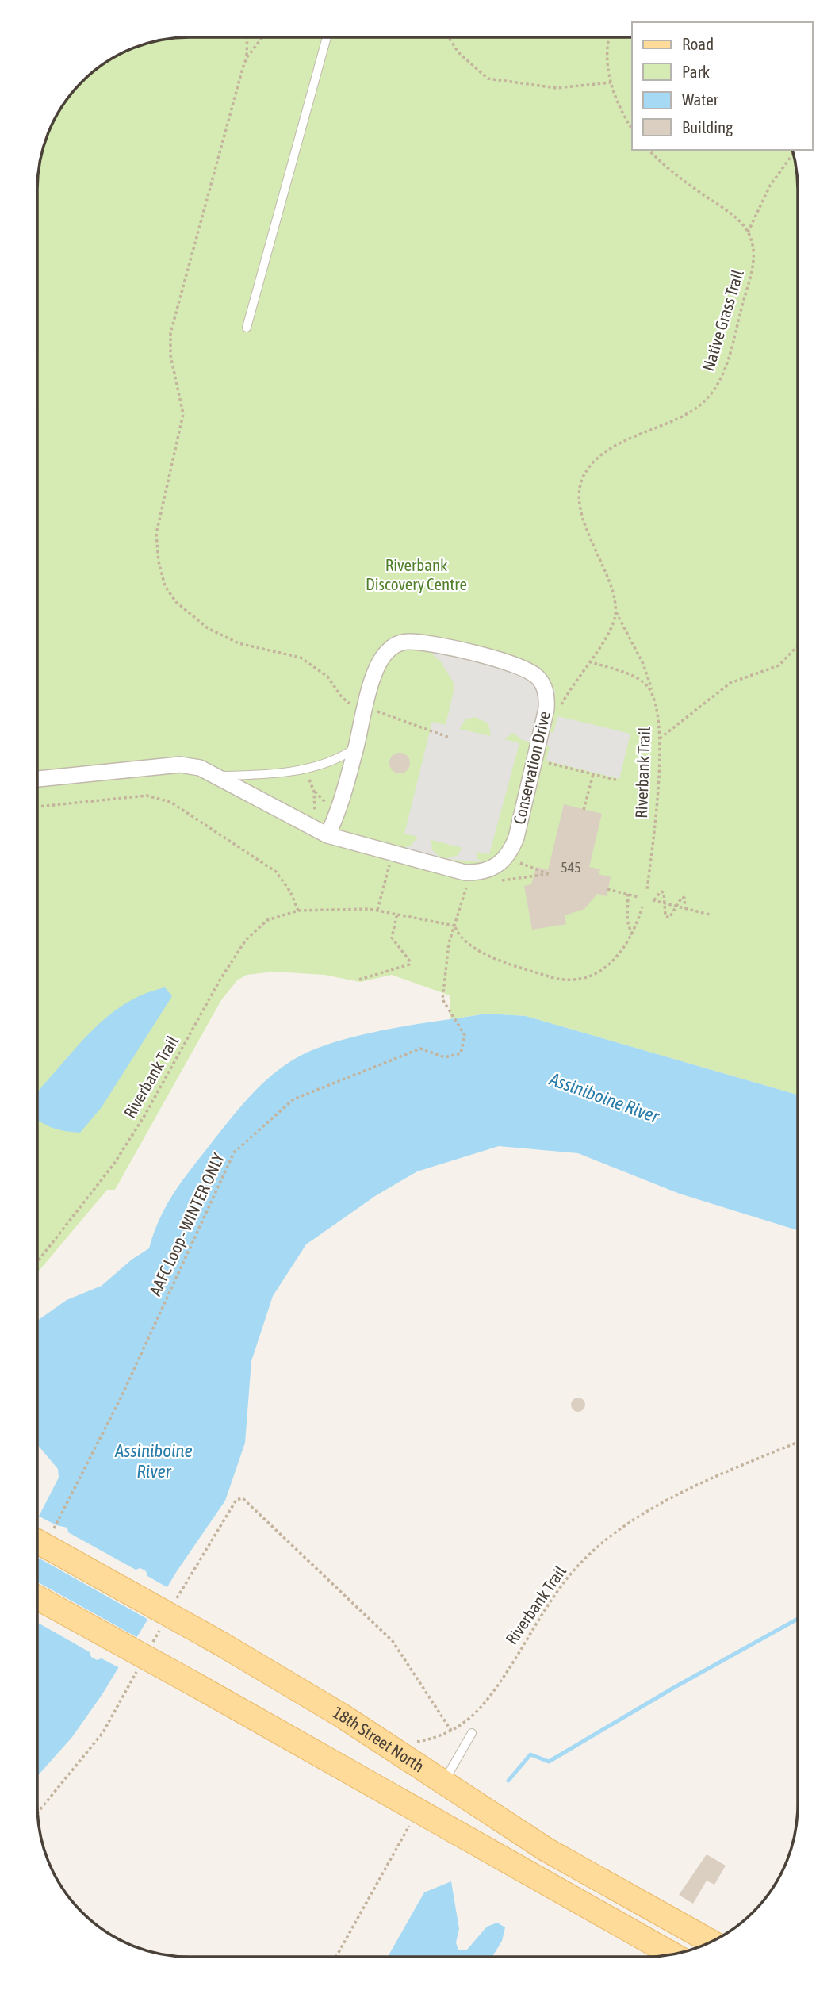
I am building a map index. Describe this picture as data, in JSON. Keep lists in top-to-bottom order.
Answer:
{
  "streets": {
    "main road": ["18th Street North"],
    "street": ["Conservation Drive"],
    "path": ["Native Grass Trail", "Riverbank Trail", "AAFC Loop - WINTER ONLY"]
  },
  "crossings": [
    ["Native Grass Trail", "Riverbank Trail"],
    ["Riverbank Trail", "AAFC Loop - WINTER ONLY"],
    ["AAFC Loop - WINTER ONLY", "18th Street North"]
  ],
  "water": ["Assiniboine River"],
  "parks": ["Riverbank Discovery Centre"],
  "house_numbers": ["545"],
  "legend": [
    "Road",
    "Park",
    "Water",
    "Building"
  ]
}
